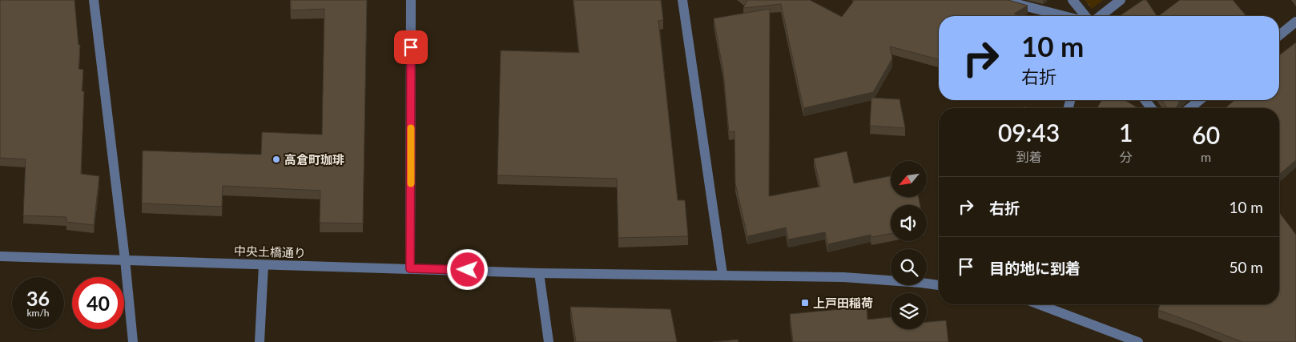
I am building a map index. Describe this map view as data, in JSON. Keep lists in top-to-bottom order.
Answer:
{
  "streets": {
    "street": ["中央土橋通り"]
  },
  "places": {
    "other": ["高倉町珈琲"],
    "transit": ["上戸田稲荷"]
  },
  "north": "bottom left",
  "page": {
    "turn": ["10 m", "右折"],
    "eta": [
      "09:43",
      "到着",
      "1",
      "分",
      "60",
      "m"
    ],
    "list": [
      {
        "name": "右折",
        "value": "10 m"
      },
      {
        "name": "目的地に到着",
        "value": "50 m"
      }
    ],
    "speed": "36 km/h",
    "limit": "40"
  }
}
